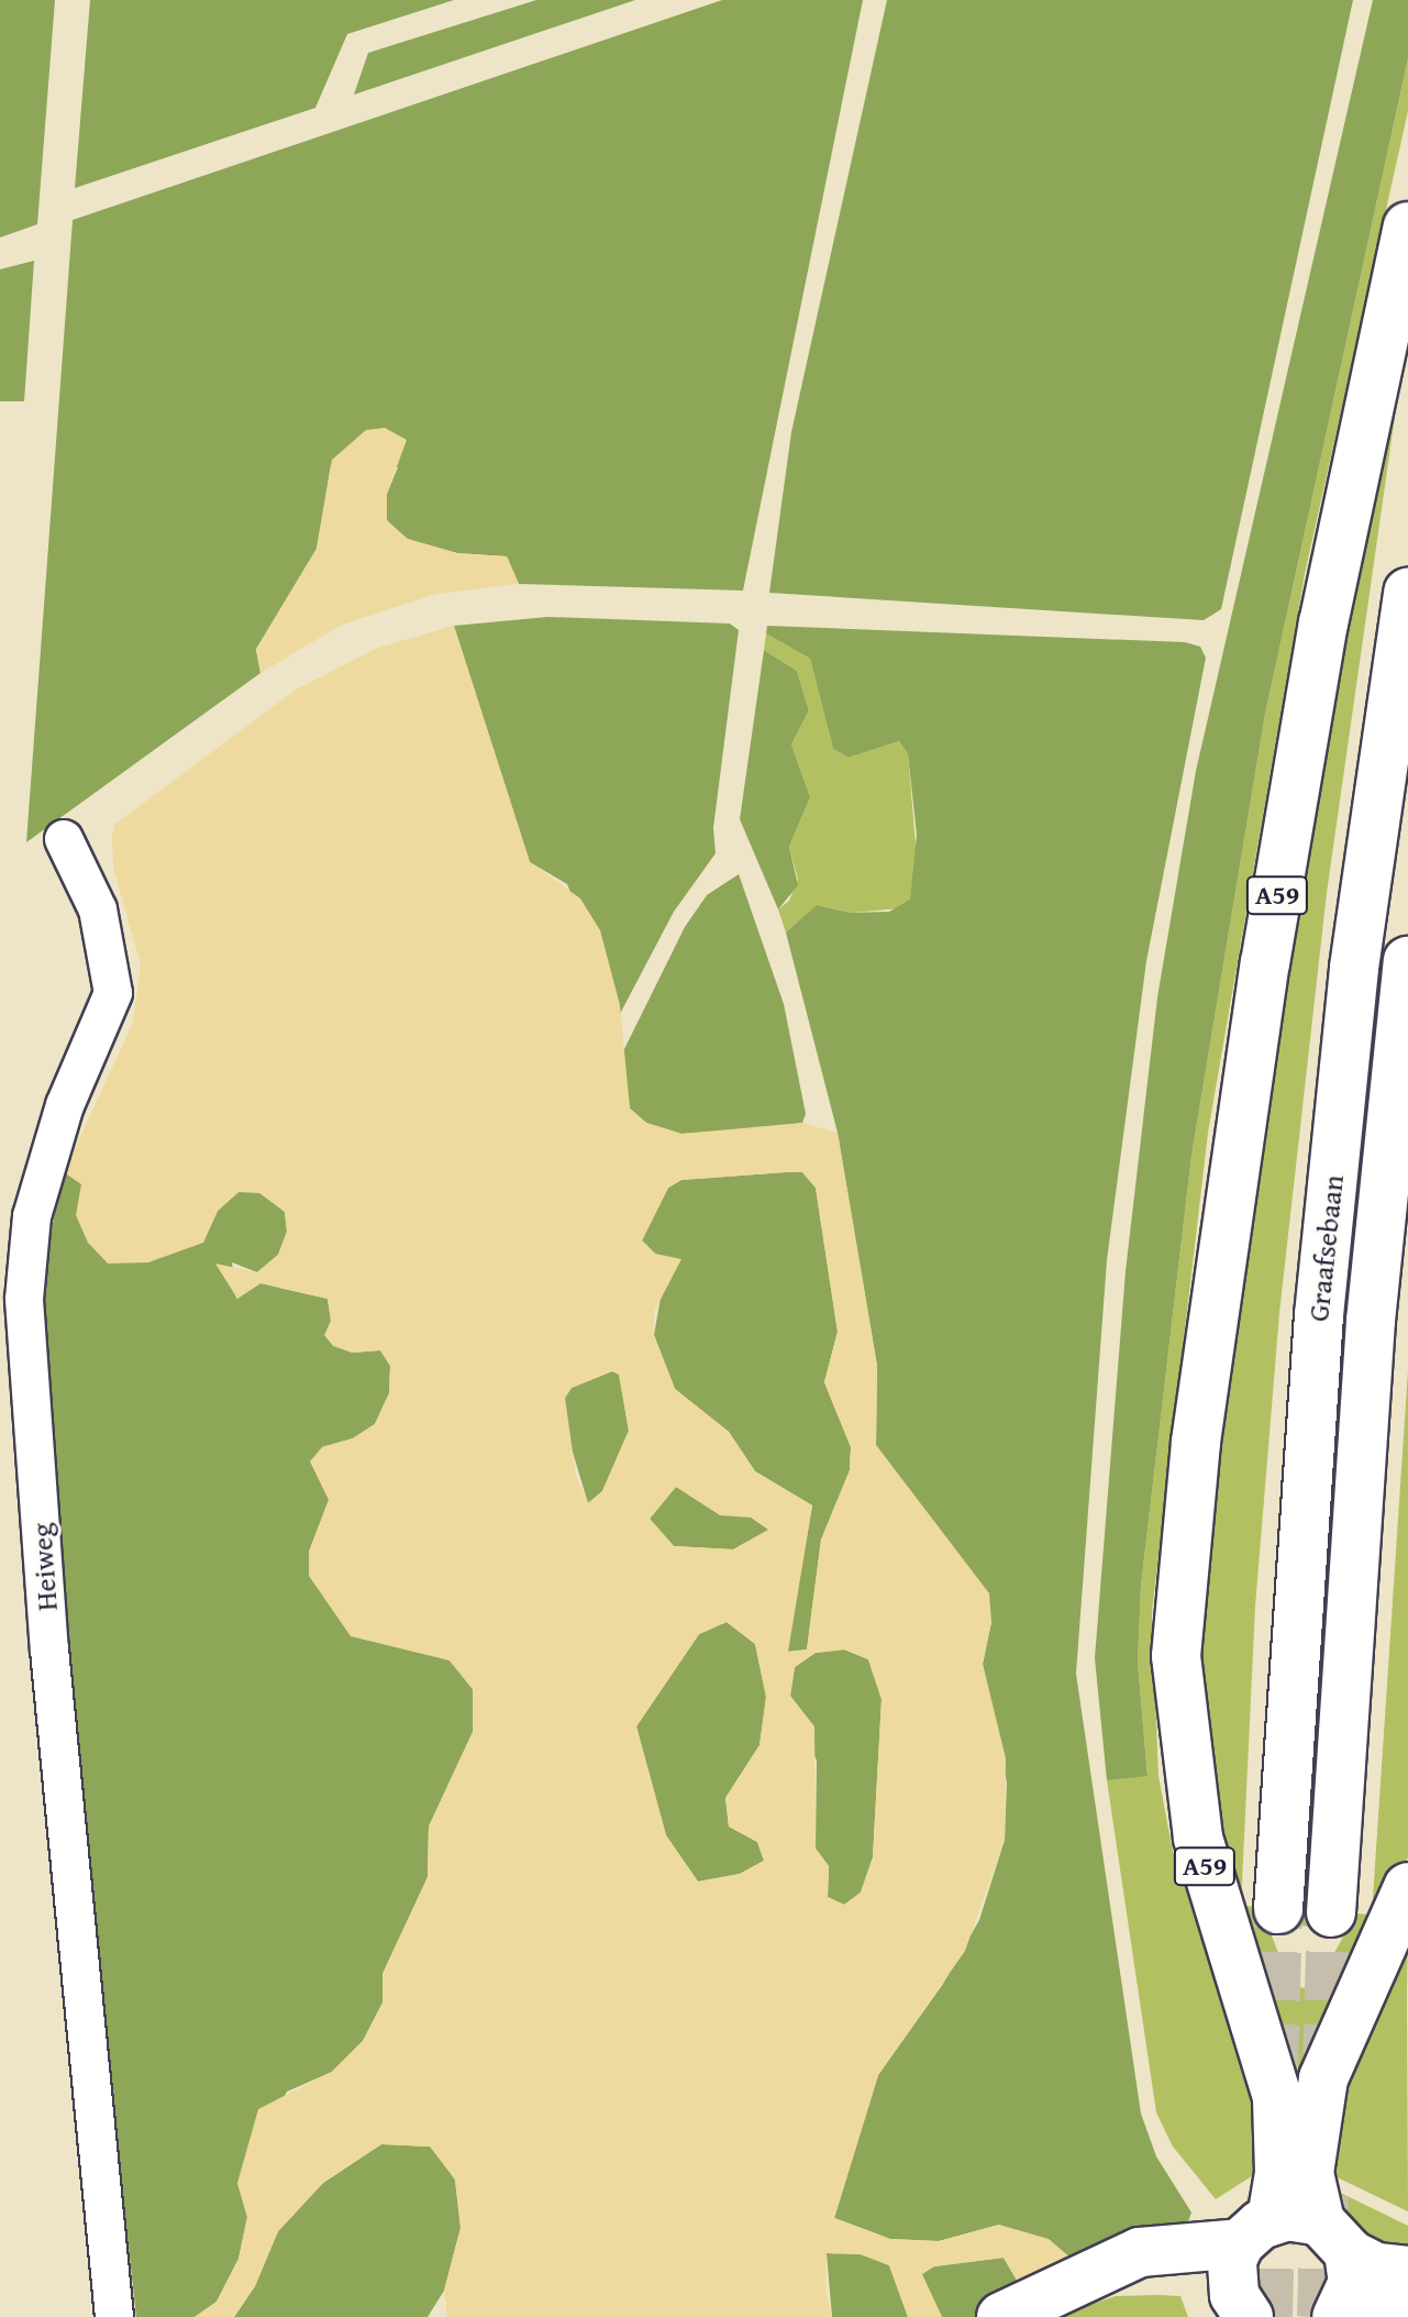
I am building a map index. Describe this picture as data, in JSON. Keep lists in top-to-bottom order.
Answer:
{
  "streets": {
    "main road": ["A59", "Graafsebaan"],
    "street": ["Heiweg"]
  }
}
